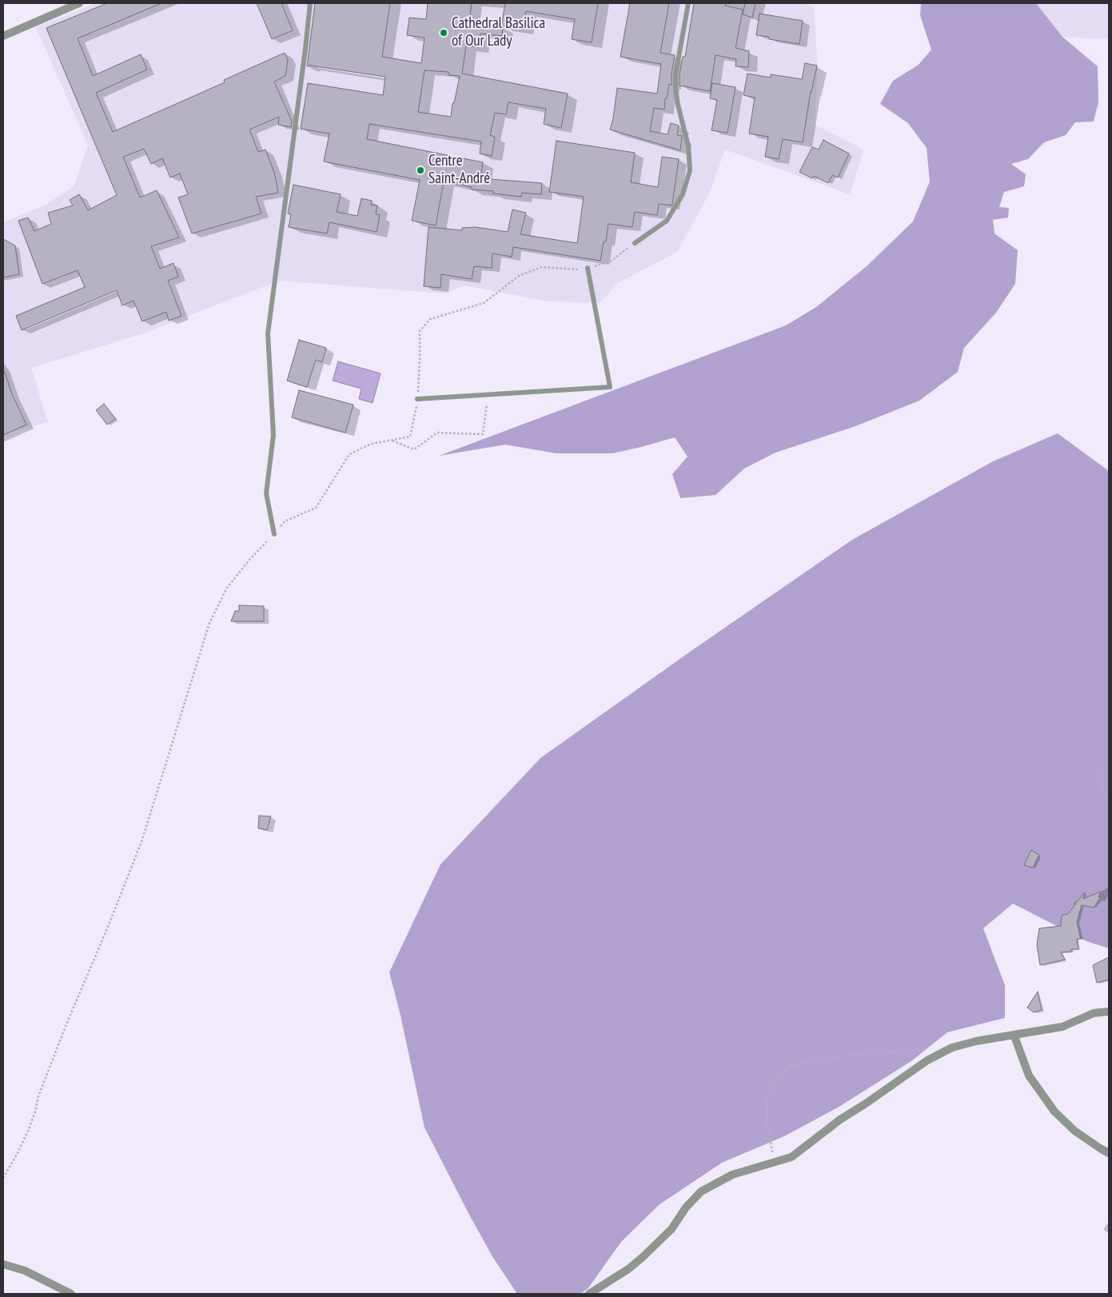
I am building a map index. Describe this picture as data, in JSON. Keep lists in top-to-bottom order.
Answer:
{
  "places": ["Cathedral Basilica of Our Lady", "Centre Saint-André"]
}
